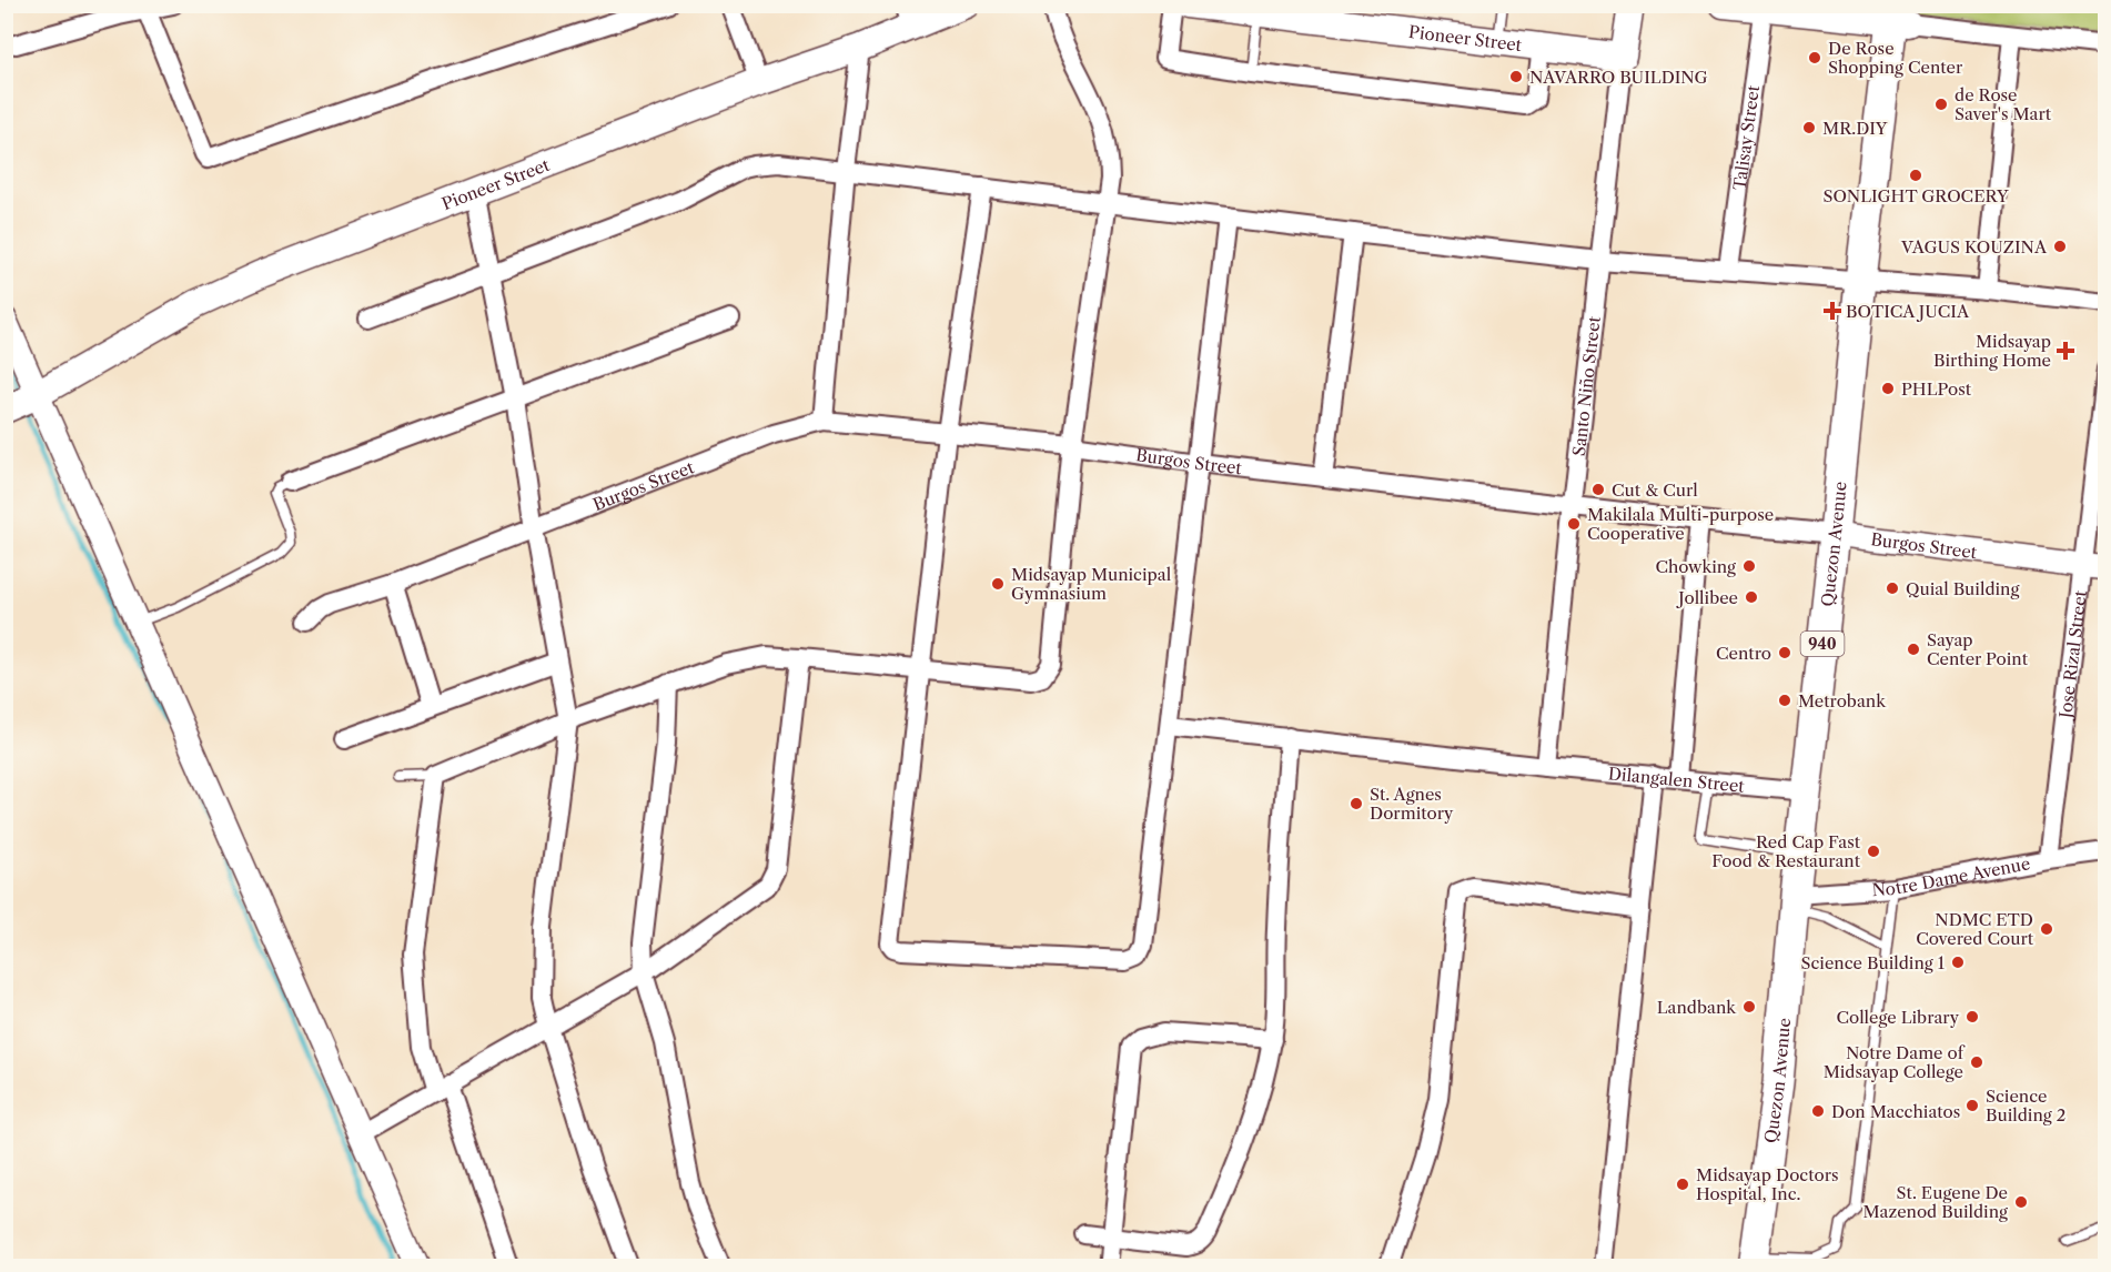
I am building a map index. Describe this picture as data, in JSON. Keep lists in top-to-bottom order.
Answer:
{
  "streets": {
    "main road": [
      "Pioneer Street",
      "Santo Niño Street",
      "Quezon Avenue",
      "940"
    ],
    "street": [
      "Talisay Street",
      "Burgos Street",
      "Jose Rizal Street",
      "Dilangalen Street",
      "Notre Dame Avenue"
    ]
  },
  "crossings": [
    ["Pioneer Street", "Santo Niño Street"],
    ["Santo Niño Street", "Burgos Street"],
    ["Santo Niño Street", "Dilangalen Street"],
    ["Burgos Street", "Quezon Avenue"],
    ["Burgos Street", "Jose Rizal Street"],
    ["Quezon Avenue", "Dilangalen Street"],
    ["Quezon Avenue", "Notre Dame Avenue"],
    ["Jose Rizal Street", "Notre Dame Avenue"]
  ],
  "places": {
    "other": [
      "De Rose Shopping Center",
      "NAVARRO BUILDING",
      "de Rose Saver's Mart",
      "MR.DIY",
      "SONLIGHT GROCERY",
      "VAGUS KOUZINA",
      "PHLPost",
      "Cut & Curl",
      "Makilala Multi-purpose Cooperative",
      "Chowking",
      "Midsayap Municipal Gymnasium",
      "Quial Building",
      "Jollibee",
      "Sayap Center Point",
      "Centro",
      "Metrobank",
      "St. Agnes Dormitory",
      "Red Cap Fast Food & Restaurant",
      "NDMC ETD Covered Court",
      "Science Building 1",
      "Landbank",
      "College Library",
      "Notre Dame of Midsayap College",
      "Science Building 2",
      "Don Macchiatos",
      "Midsayap Doctors Hospital, Inc.",
      "St. Eugene De Mazenod Building"
    ],
    "health": ["BOTICA JUCIA", "Midsayap Birthing Home"]
  }
}
